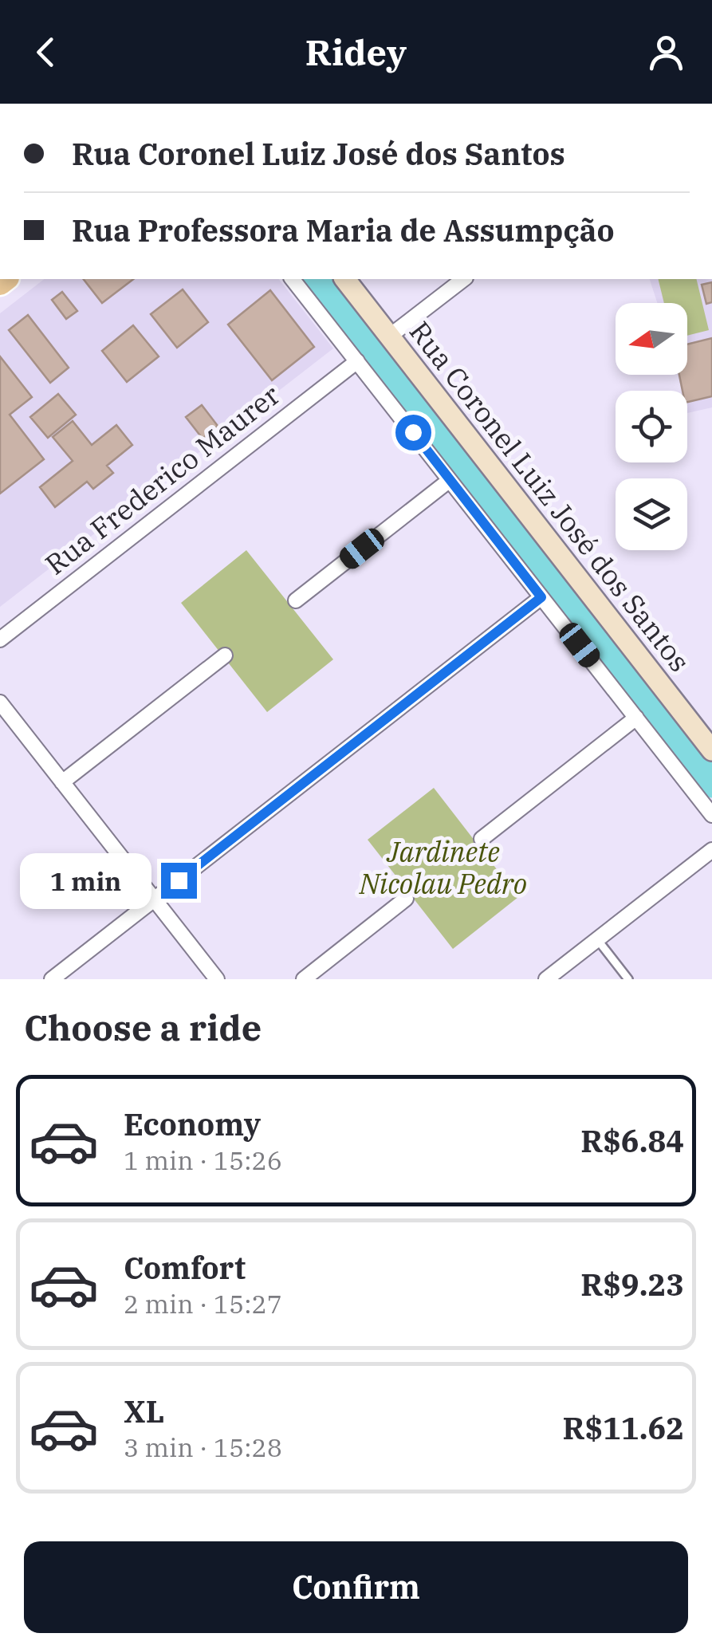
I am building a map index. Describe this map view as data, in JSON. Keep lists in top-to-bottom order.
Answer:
{
  "streets": {
    "main road": ["Rua Coronel Luiz José dos Santos"],
    "street": ["Rua Frederico Maurer"]
  },
  "parks": ["Jardinete Nicolau Pedro"],
  "north": "left",
  "page": {
    "header": "Ridey",
    "banner": ["Rua Coronel Luiz José dos Santos", "Rua Professora Maria de Assumpção"],
    "bubble": "1 min",
    "heading": "Choose a ride",
    "list": [
      {
        "name": "Economy",
        "note": "1 min · 15:26",
        "value": "R$6.84"
      },
      {
        "name": "Comfort",
        "note": "2 min · 15:27",
        "value": "R$9.23"
      },
      {
        "name": "XL",
        "note": "3 min · 15:28",
        "value": "R$11.62"
      }
    ],
    "buttons": "Confirm"
  }
}
